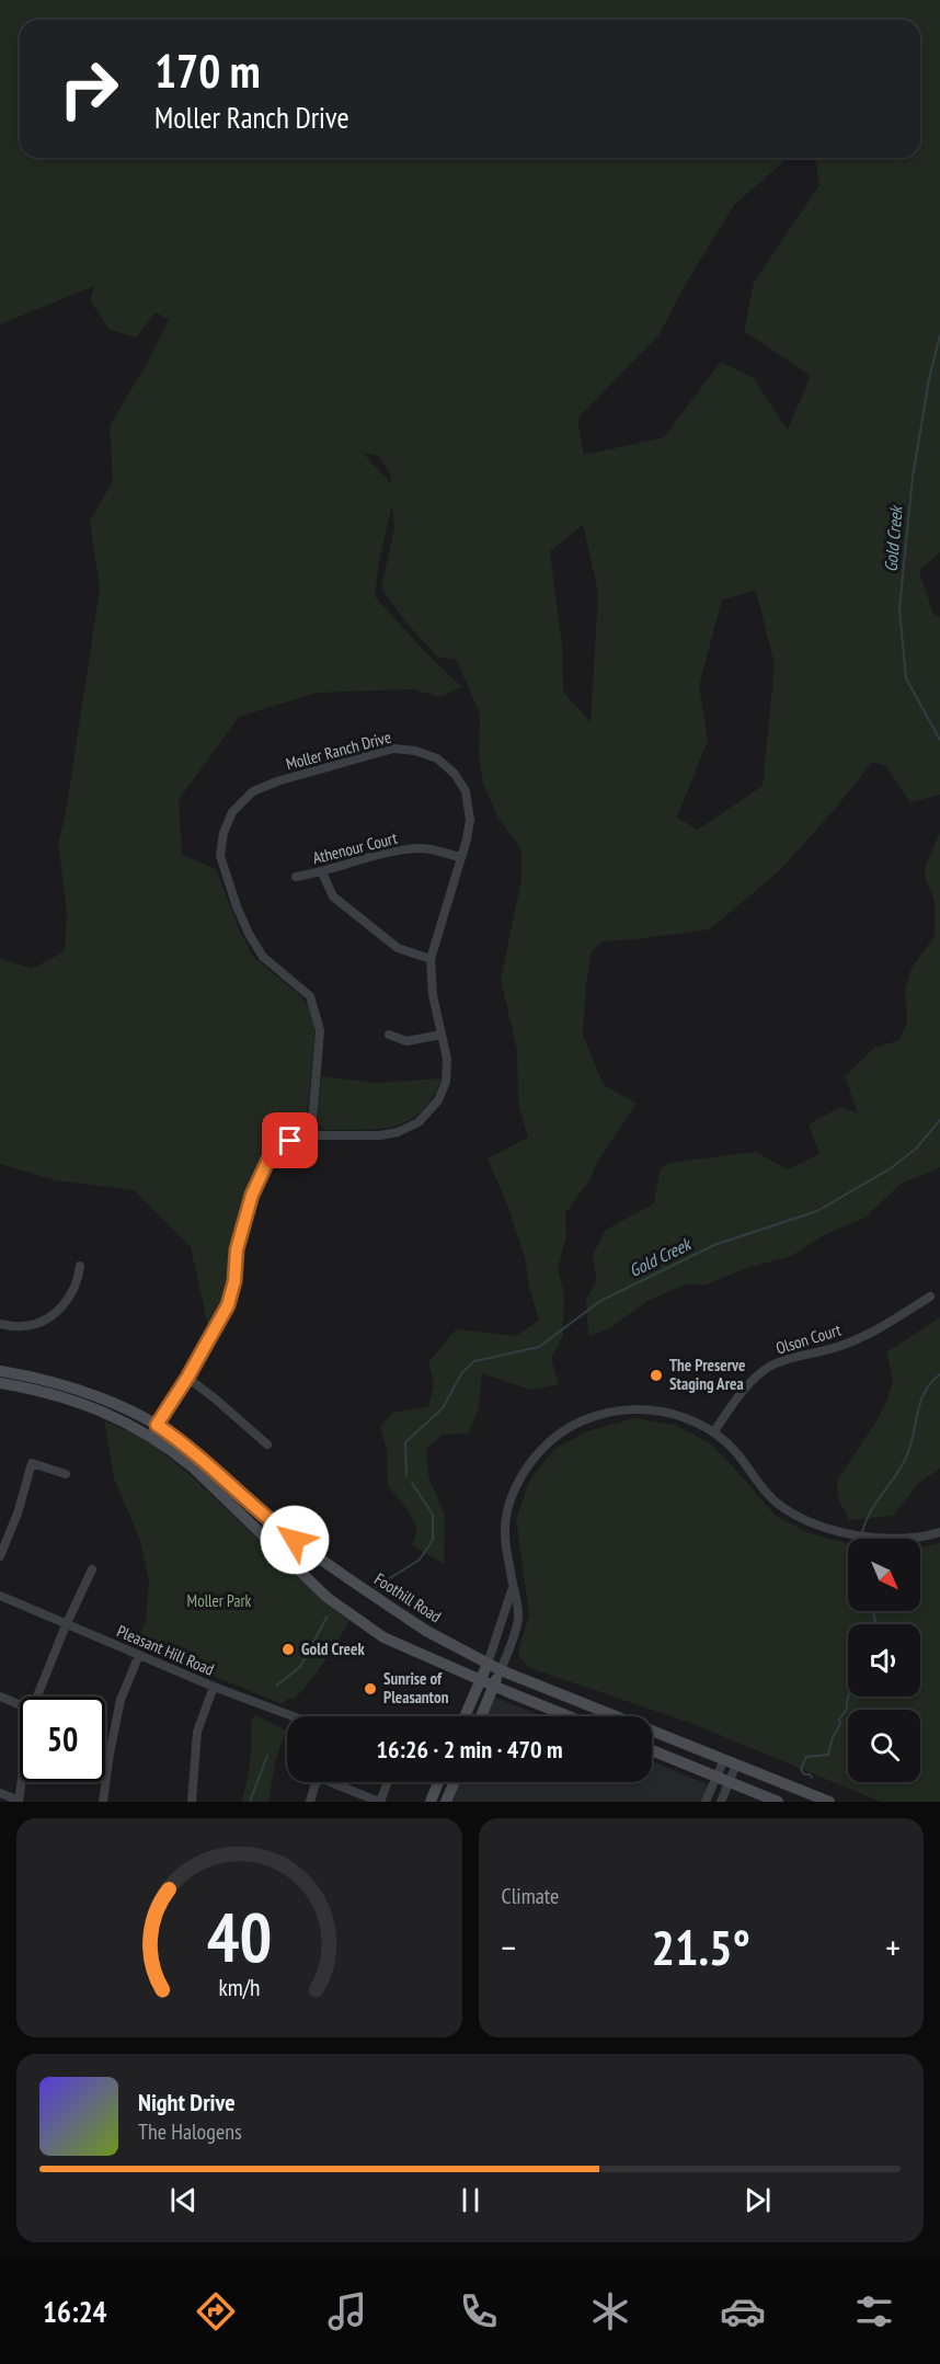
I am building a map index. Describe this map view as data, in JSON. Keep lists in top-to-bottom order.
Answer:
{
  "streets": {
    "main road": ["Foothill Road"],
    "street": [
      "Moller Ranch Drive",
      "Athenour Court",
      "Olson Court",
      "Pleasant Hill Road"
    ]
  },
  "crossings": [
    ["Moller Ranch Drive", "Athenour Court"],
    ["Moller Ranch Drive", "Foothill Road"]
  ],
  "water": ["Gold Creek"],
  "parks": ["Moller Park"],
  "places": ["The Preserve Staging Area", "Gold Creek", "Sunrise of Pleasanton"],
  "north": "bottom right",
  "page": {
    "turn": ["170 m", "Moller Ranch Drive"],
    "limit": "50",
    "trip": "16:26 · 2 min · 470 m",
    "tile": "Climate",
    "heat": ["−", "21.5°", "+"],
    "song": ["Night Drive", "The Halogens"],
    "tabs": "16:24",
    "gauge": ["40", "km/h"]
  }
}
